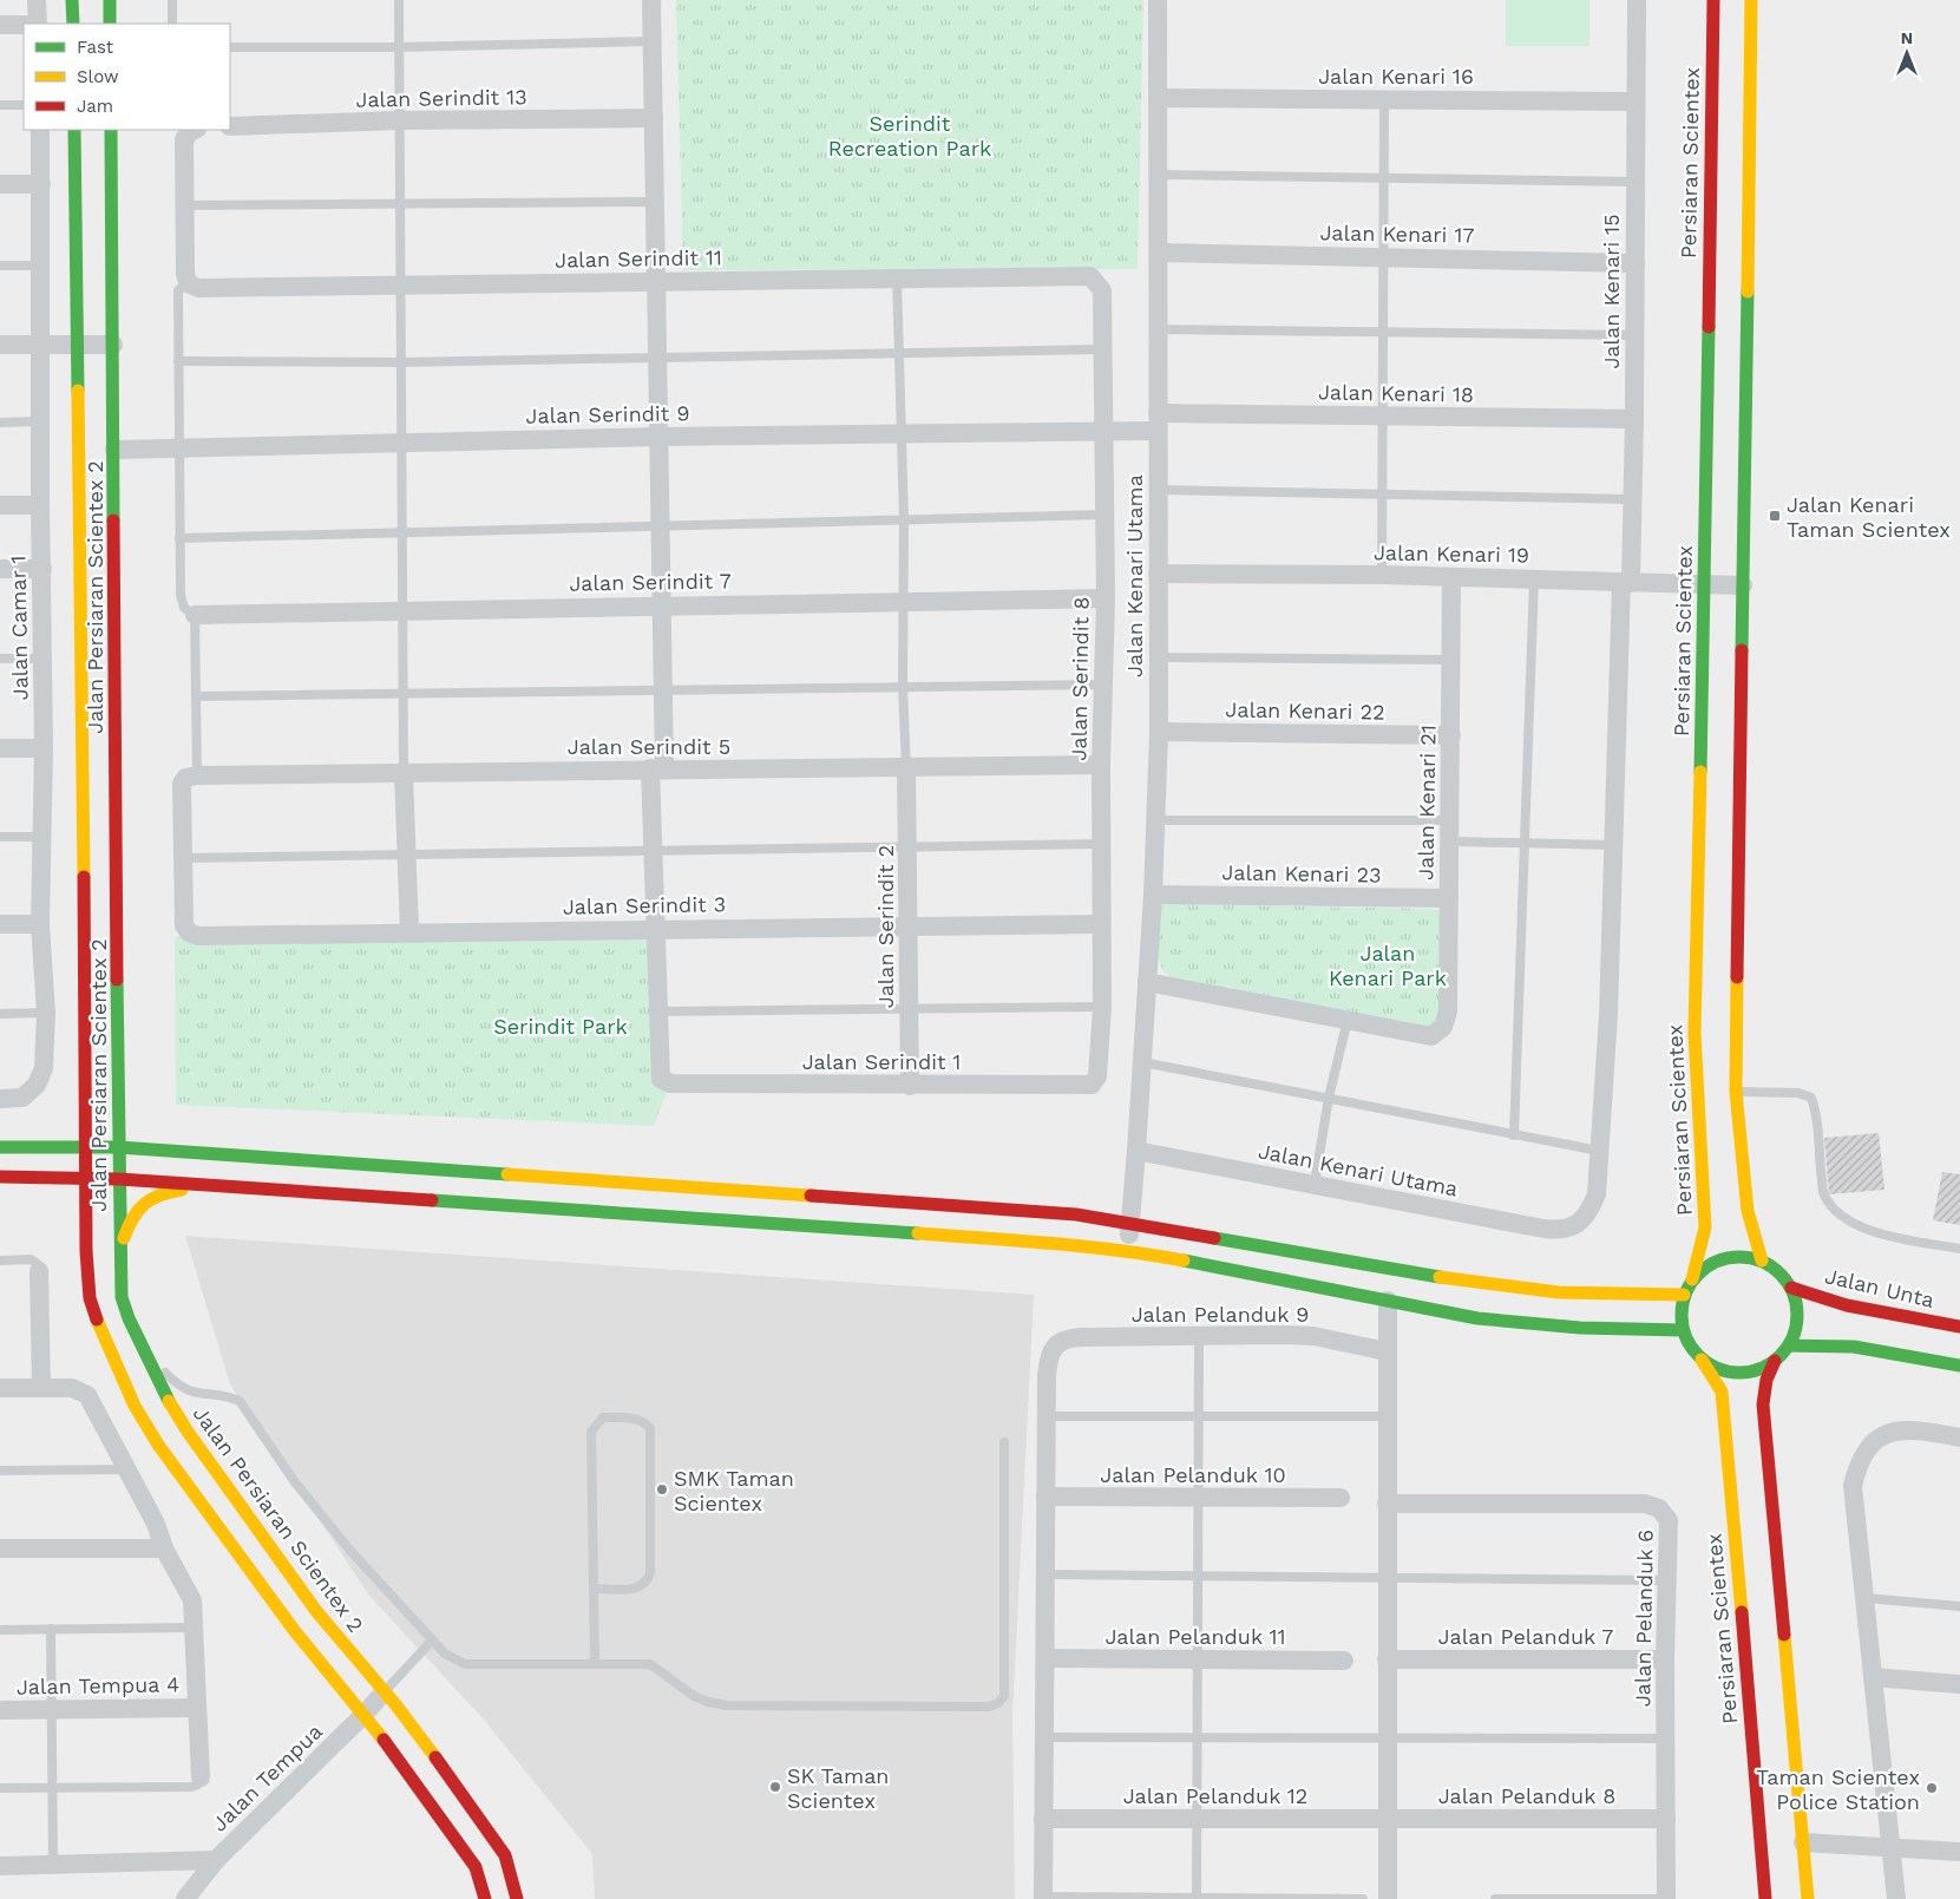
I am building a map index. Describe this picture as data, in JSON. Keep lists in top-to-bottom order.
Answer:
{
  "streets": {
    "street": [
      "Jalan Kenari 16",
      "Jalan Serindit 13",
      "Persiaran Scientex",
      "Jalan Kenari 17",
      "Jalan Serindit 11",
      "Jalan Kenari 15",
      "Jalan Kenari 18",
      "Jalan Serindit 9",
      "Jalan Kenari 19",
      "Jalan Kenari Utama",
      "Jalan Serindit 7",
      "Jalan Persiaran Scientex 2",
      "Jalan Camar 1",
      "Jalan Serindit 8",
      "Jalan Kenari 22",
      "Jalan Serindit 5",
      "Jalan Kenari 21",
      "Jalan Kenari 23",
      "Jalan Serindit 3",
      "Jalan Serindit 2",
      "Jalan Serindit 1",
      "Jalan Unta",
      "Jalan Pelanduk 9",
      "Jalan Pelanduk 10",
      "Jalan Pelanduk 6",
      "Jalan Pelanduk 11",
      "Jalan Pelanduk 7",
      "Jalan Tempua 4",
      "Jalan Tempua",
      "Jalan Pelanduk 12",
      "Jalan Pelanduk 8"
    ]
  },
  "crossings": [
    ["Jalan Kenari 16", "Jalan Kenari 15"],
    ["Jalan Kenari 16", "Jalan Kenari Utama"],
    ["Persiaran Scientex", "Jalan Kenari 19"],
    ["Persiaran Scientex", "Jalan Unta"],
    ["Jalan Kenari 17", "Jalan Kenari 15"],
    ["Jalan Kenari 17", "Jalan Kenari Utama"],
    ["Jalan Serindit 11", "Jalan Serindit 8"],
    ["Jalan Kenari 15", "Jalan Kenari 18"],
    ["Jalan Kenari 15", "Jalan Kenari 19"],
    ["Jalan Kenari 15", "Jalan Kenari Utama"],
    ["Jalan Kenari 18", "Jalan Serindit 9"],
    ["Jalan Kenari 18", "Jalan Kenari Utama"],
    ["Jalan Kenari 18", "Jalan Serindit 8"],
    ["Jalan Serindit 9", "Jalan Persiaran Scientex 2"],
    ["Jalan Serindit 9", "Jalan Serindit 8"],
    ["Jalan Kenari 19", "Jalan Kenari Utama"],
    ["Jalan Kenari 19", "Jalan Kenari 21"],
    ["Jalan Kenari Utama", "Jalan Kenari 22"],
    ["Jalan Kenari Utama", "Jalan Kenari 23"],
    ["Jalan Serindit 7", "Jalan Serindit 8"],
    ["Jalan Persiaran Scientex 2", "Jalan Tempua"],
    ["Jalan Serindit 8", "Jalan Serindit 5"],
    ["Jalan Serindit 8", "Jalan Serindit 3"],
    ["Jalan Serindit 8", "Jalan Serindit 1"],
    ["Jalan Kenari 22", "Jalan Kenari 21"],
    ["Jalan Serindit 5", "Jalan Serindit 2"],
    ["Jalan Kenari 21", "Jalan Kenari 23"],
    ["Jalan Serindit 3", "Jalan Serindit 2"],
    ["Jalan Serindit 2", "Jalan Serindit 1"],
    ["Jalan Pelanduk 6", "Jalan Pelanduk 7"],
    ["Jalan Pelanduk 6", "Jalan Pelanduk 8"],
    ["Jalan Pelanduk 12", "Jalan Pelanduk 8"]
  ],
  "parks": ["Serindit Recreation Park", "Jalan Kenari Park", "Serindit Park"],
  "places": {
    "transit": ["Jalan Kenari Taman Scientex"],
    "other": ["SMK Taman Scientex", "SK Taman Scientex", "Taman Scientex Police Station"]
  },
  "legend": ["Fast", "Slow", "Jam"],
  "north": "top"
}
